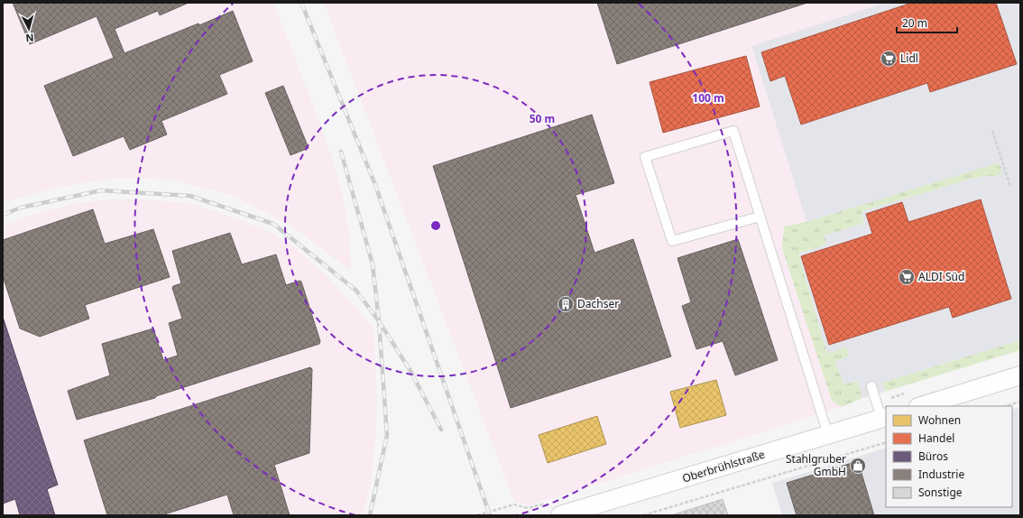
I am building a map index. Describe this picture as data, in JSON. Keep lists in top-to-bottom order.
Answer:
{
  "streets": {
    "street": ["Oberbrühlstraße"]
  },
  "places": {
    "supermarket": ["Lidl", "ALDI Süd"],
    "building": ["Dachser"],
    "shop": ["Stahlgruber GmbH"]
  },
  "legend": [
    "Wohnen",
    "Handel",
    "Büros",
    "Industrie",
    "Sonstige"
  ],
  "scale_bar": "20 m",
  "north": "bottom",
  "rings": ["100 m", "50 m"]
}
